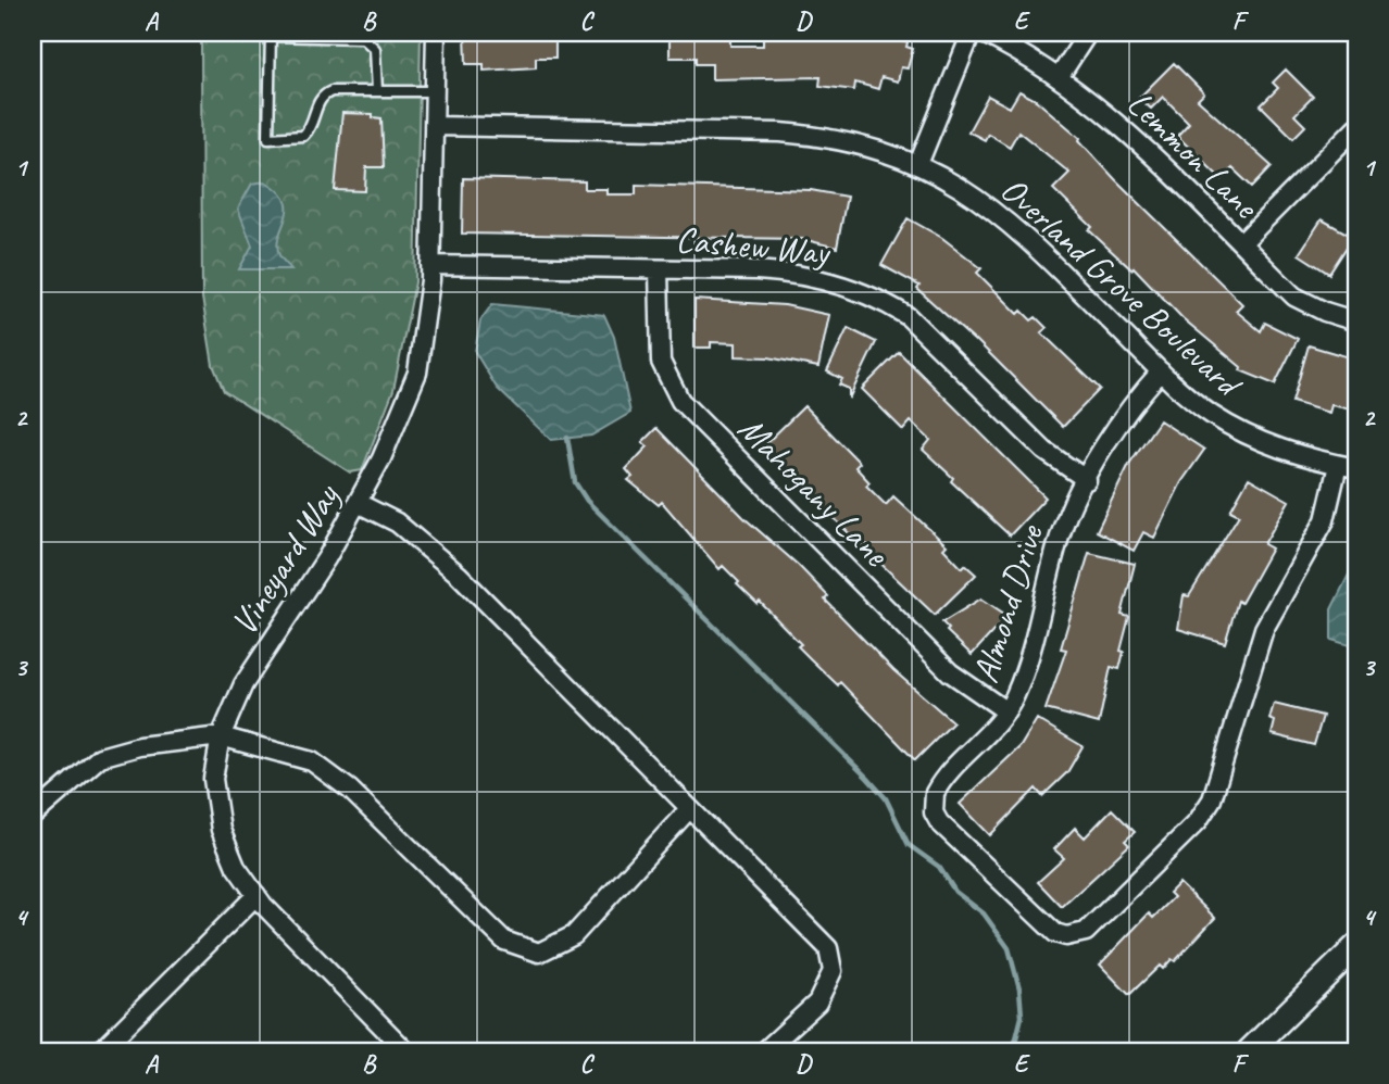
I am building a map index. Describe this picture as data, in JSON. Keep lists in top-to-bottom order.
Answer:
{
  "streets": {
    "street": [
      "Lemmon Lane",
      "Cashew Way",
      "Overland Grove Boulevard",
      "Mahogany Lane",
      "Vineyard Way",
      "Almond Drive"
    ]
  },
  "crossings": [
    ["Cashew Way", "Mahogany Lane"],
    ["Cashew Way", "Vineyard Way"],
    ["Cashew Way", "Almond Drive"],
    ["Overland Grove Boulevard", "Vineyard Way"],
    ["Overland Grove Boulevard", "Almond Drive"],
    ["Mahogany Lane", "Almond Drive"]
  ],
  "grid": {
    "columns": [
      "A",
      "B",
      "C",
      "D",
      "E",
      "F"
    ],
    "rows": [
      "1",
      "2",
      "3",
      "4"
    ]
  }
}
